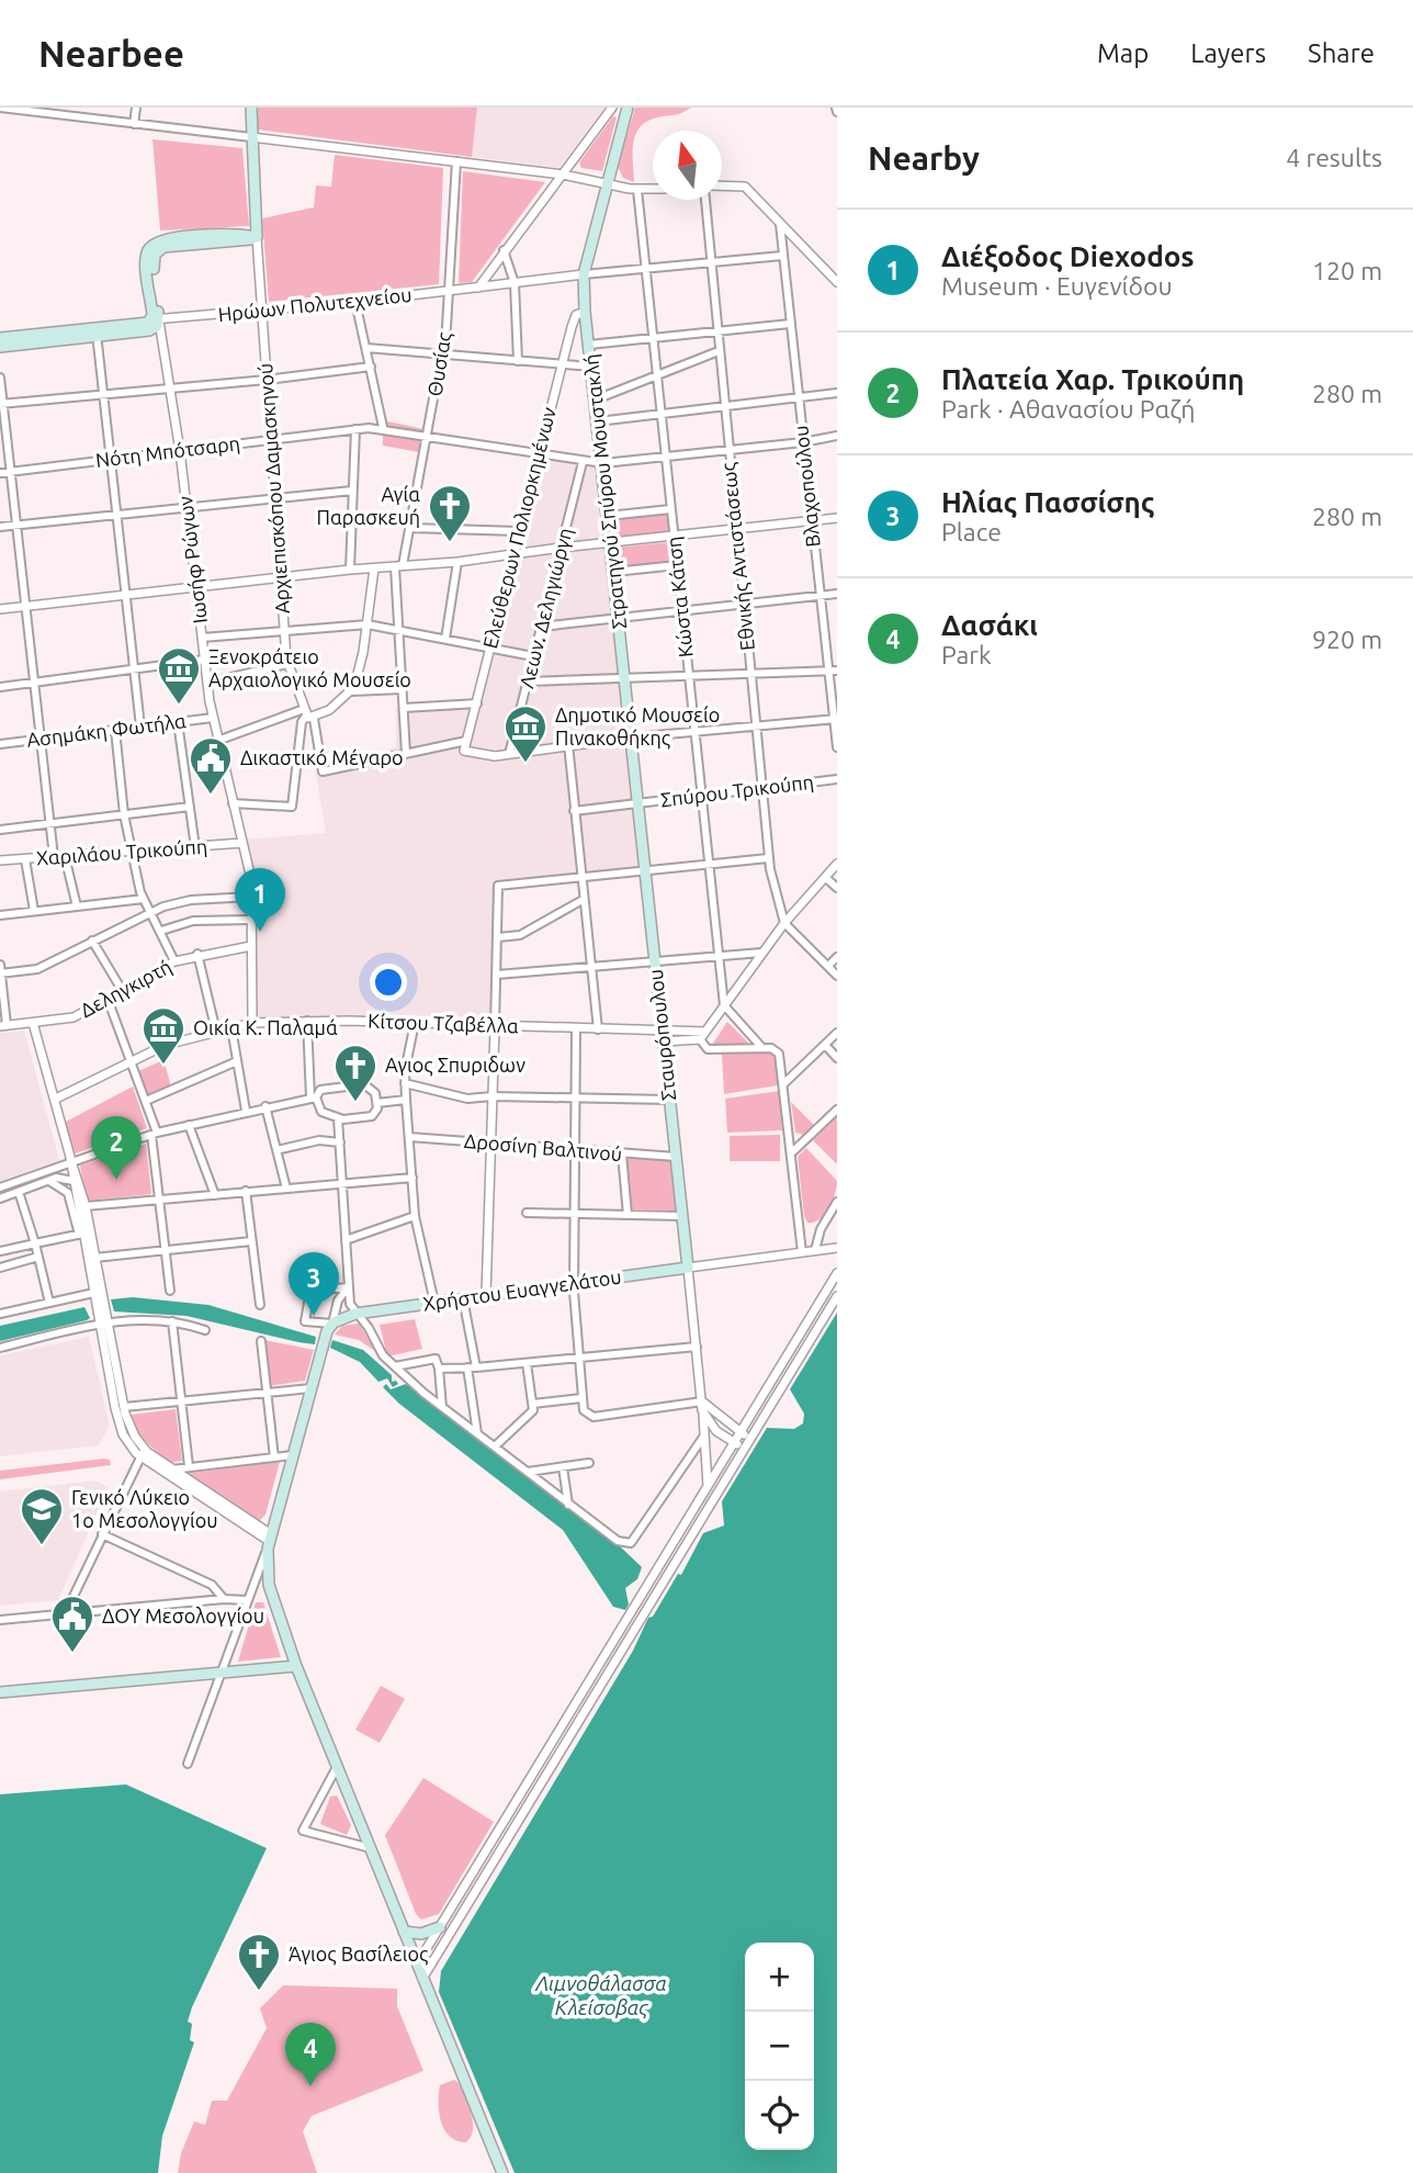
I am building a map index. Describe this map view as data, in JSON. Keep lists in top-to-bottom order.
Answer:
{
  "streets": {
    "main road": ["Στρατηγού Σπύρου Μουστακλή", "Σταυρόπουλου", "Χρήστου Ευαγγελάτου"],
    "street": [
      "Ηρώων Πολυτεχνείου",
      "Θυσίας",
      "Νότη Μπότσαρη",
      "Βλαχοπούλου",
      "Αρχιεπισκόπου Δαμασκηνού",
      "Ελεύθερων Πολιορκημένων",
      "Εθνικής Αντιστάσεως",
      "Ιωσήφ Ρώγων",
      "Κώστα Κάτση",
      "Λεων. Δεληγιώργη",
      "Ασημάκη Φωτήλα",
      "Σπύρου Τρικούπη",
      "Χαριλάου Τρικούπη",
      "Δεληγκιρτή",
      "Κίτσου Τζαβέλλα",
      "Δροσίνη Βαλτινού"
    ]
  },
  "crossings": [
    ["Ηρώων Πολυτεχνείου", "Θυσίας"],
    ["Ηρώων Πολυτεχνείου", "Αρχιεπισκόπου Δαμασκηνού"],
    ["Ηρώων Πολυτεχνείου", "Στρατηγού Σπύρου Μουστακλή"],
    ["Ηρώων Πολυτεχνείου", "Ιωσήφ Ρώγων"],
    ["Θυσίας", "Νότη Μπότσαρη"],
    ["Νότη Μπότσαρη", "Βλαχοπούλου"],
    ["Νότη Μπότσαρη", "Αρχιεπισκόπου Δαμασκηνού"],
    ["Νότη Μπότσαρη", "Στρατηγού Σπύρου Μουστακλή"],
    ["Νότη Μπότσαρη", "Ελεύθερων Πολιορκημένων"],
    ["Νότη Μπότσαρη", "Εθνικής Αντιστάσεως"],
    ["Νότη Μπότσαρη", "Ιωσήφ Ρώγων"],
    ["Νότη Μπότσαρη", "Κώστα Κάτση"],
    ["Νότη Μπότσαρη", "Λεων. Δεληγιώργη"],
    ["Στρατηγού Σπύρου Μουστακλή", "Ελεύθερων Πολιορκημένων"],
    ["Στρατηγού Σπύρου Μουστακλή", "Σπύρου Τρικούπη"],
    ["Στρατηγού Σπύρου Μουστακλή", "Σταυρόπουλου"],
    ["Εθνικής Αντιστάσεως", "Σπύρου Τρικούπη"],
    ["Ιωσήφ Ρώγων", "Ασημάκη Φωτήλα"],
    ["Ιωσήφ Ρώγων", "Χαριλάου Τρικούπη"],
    ["Ιωσήφ Ρώγων", "Δεληγκιρτή"],
    ["Ιωσήφ Ρώγων", "Κίτσου Τζαβέλλα"],
    ["Κώστα Κάτση", "Σπύρου Τρικούπη"],
    ["Σπύρου Τρικούπη", "Σταυρόπουλου"],
    ["Κίτσου Τζαβέλλα", "Σταυρόπουλου"],
    ["Σταυρόπουλου", "Δροσίνη Βαλτινού"],
    ["Σταυρόπουλου", "Χρήστου Ευαγγελάτου"]
  ],
  "water": ["Λιμνοθάλασσα Κλείσοβας"],
  "places": {
    "church": ["Αγία Παρασκευή", "Αγιος Σπυριδων", "Άγιος Βασίλειος"],
    "museum": ["Ξενοκράτειο Αρχαιολογικό Μουσείο", "Δημοτικό Μουσείο Πινακοθήκης", "Οικία Κ. Παλαμά"],
    "public building": ["Δικαστικό Μέγαρο", "ΔΟΥ Μεσολογγίου"],
    "school or university": ["Γενικό Λύκειο 1ο Μεσολογγίου"]
  },
  "north": "top",
  "page": {
    "header": "Nearbee",
    "nav": ["Map", "Layers", "Share"],
    "heading": ["Nearby", "4 results"],
    "list": [
      {
        "mark": "1",
        "name": "Διέξοδος Diexodos",
        "note": "Museum · Ευγενίδου",
        "value": "120 m"
      },
      {
        "mark": "2",
        "name": "Πλατεία Χαρ. Τρικούπη",
        "note": "Park · Αθανασίου Ραζή",
        "value": "280 m"
      },
      {
        "mark": "3",
        "name": "Ηλίας Πασσίσης",
        "note": "Place",
        "value": "280 m"
      },
      {
        "mark": "4",
        "name": "Δασάκι",
        "note": "Park",
        "value": "920 m"
      }
    ],
    "pins": [
      "1",
      "2",
      "3",
      "4"
    ],
    "map_buttons": ["+", "−"]
  }
}
